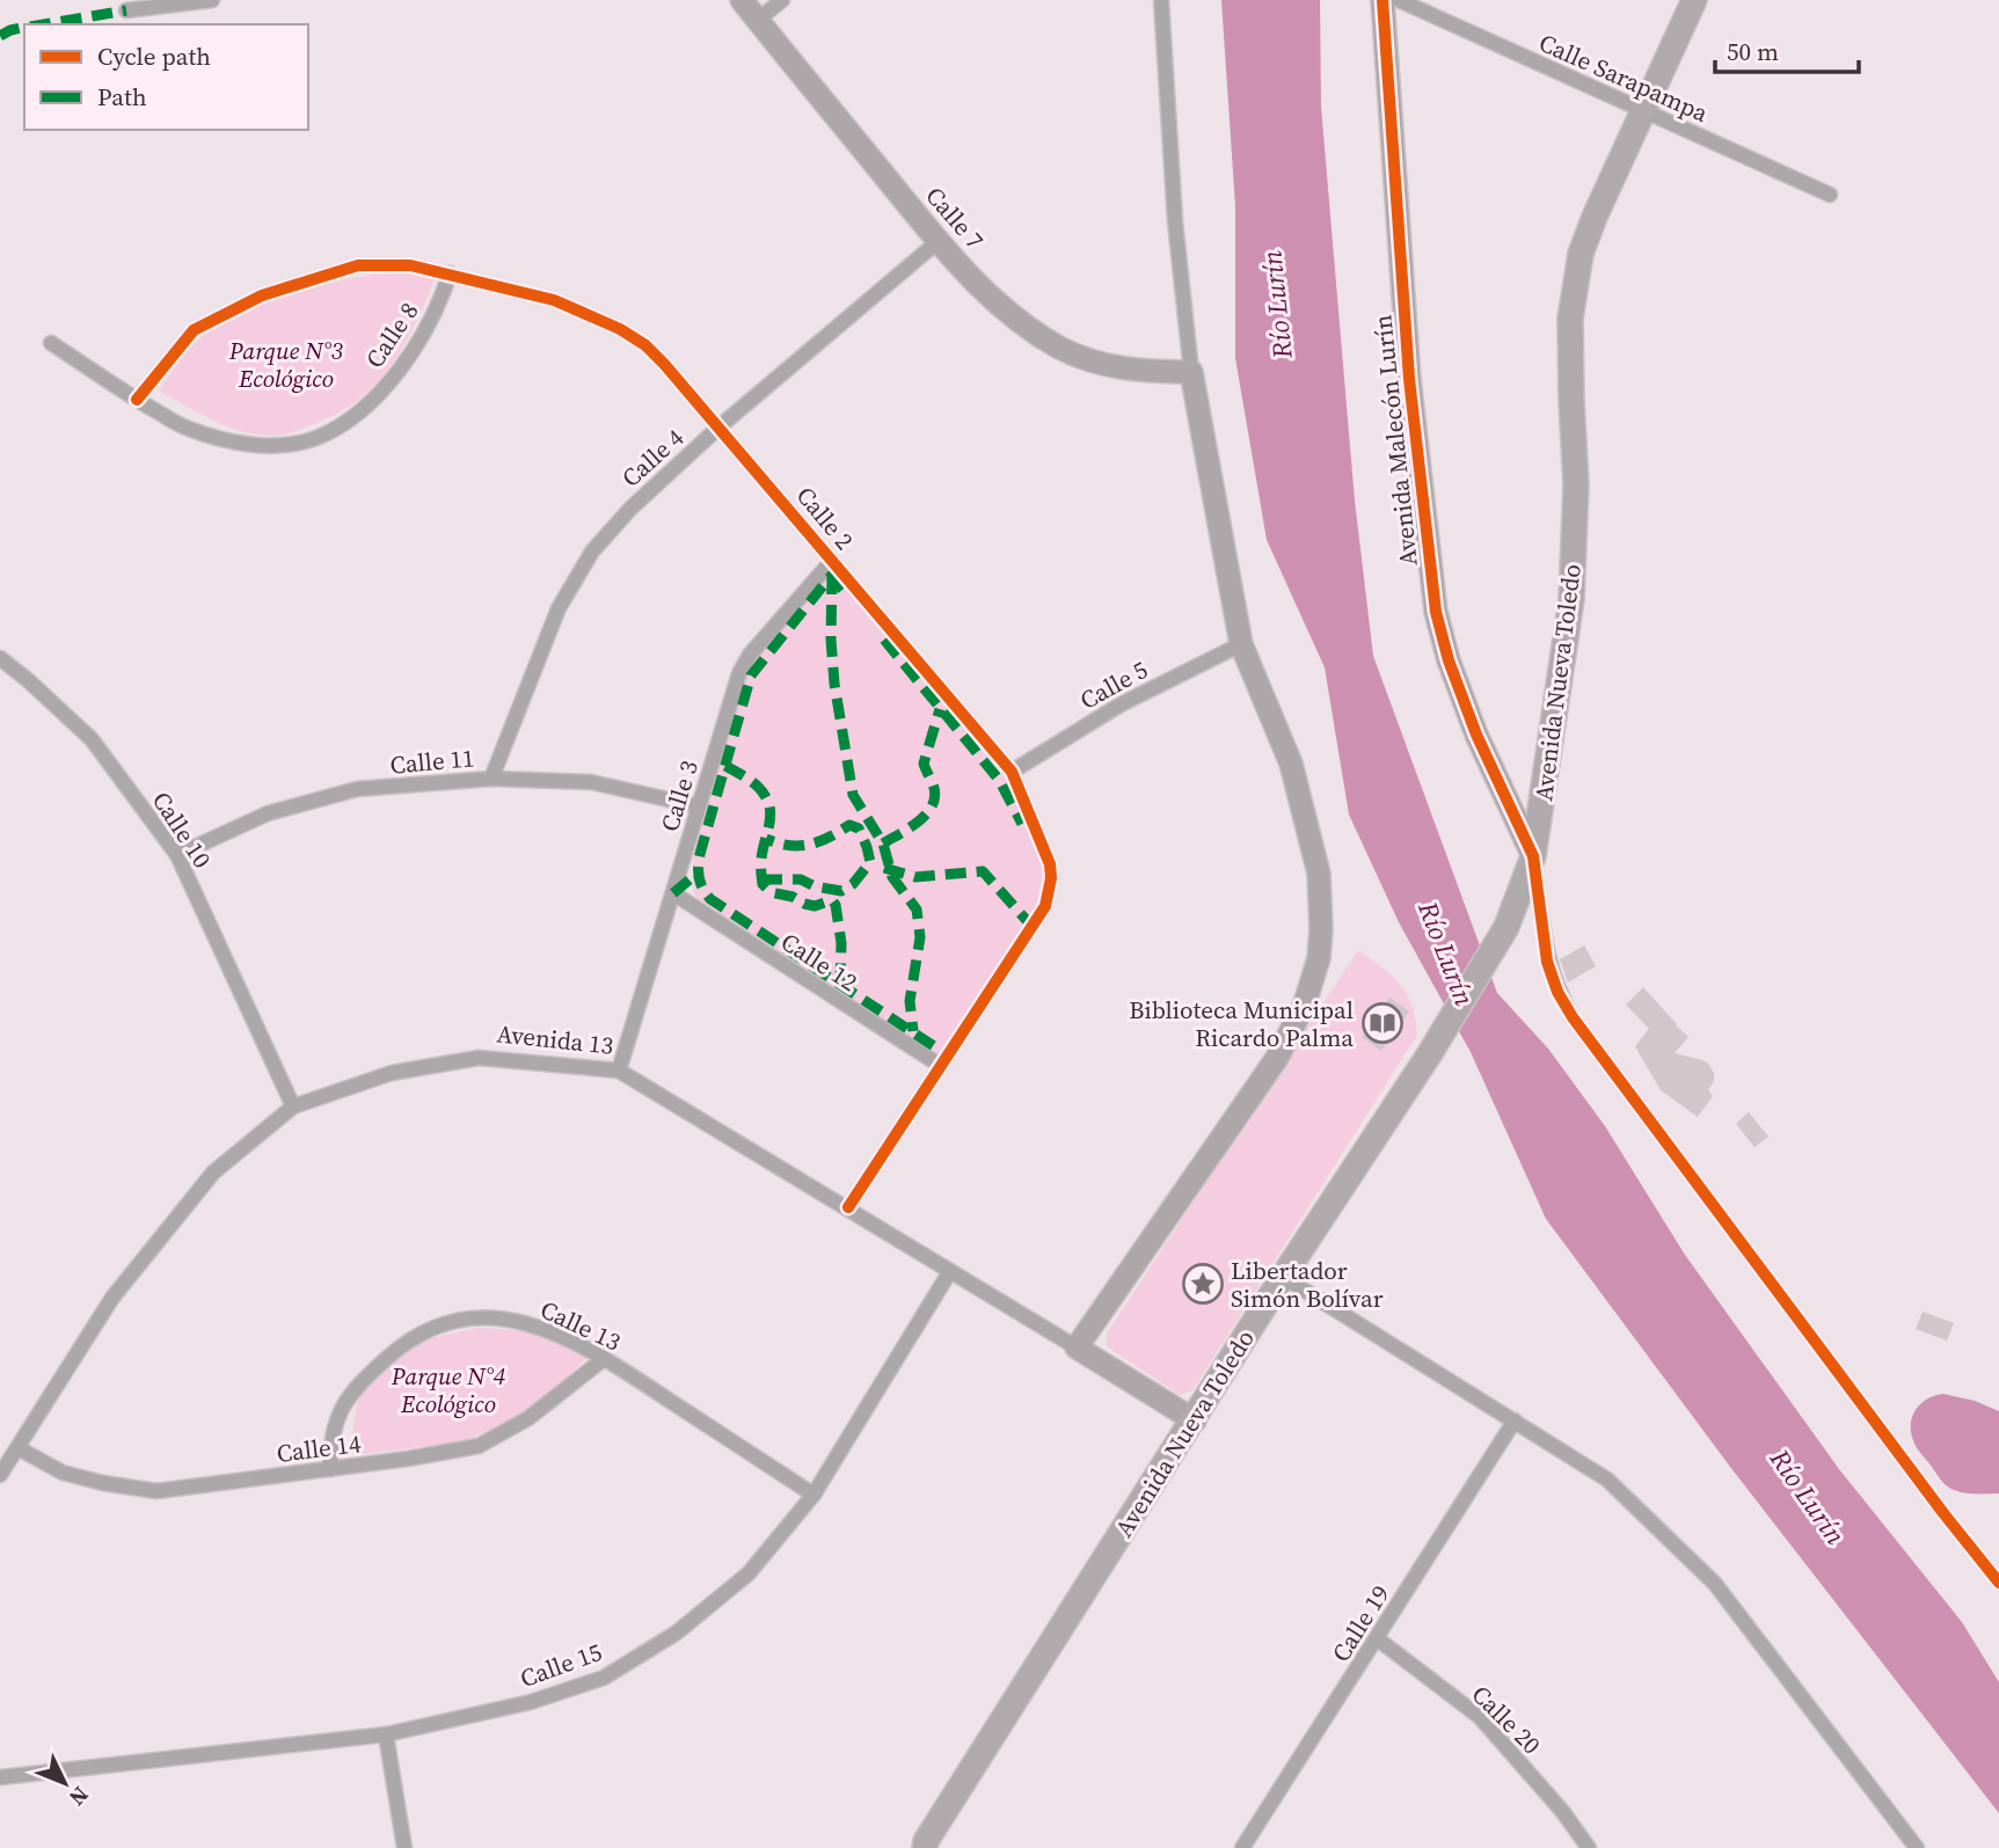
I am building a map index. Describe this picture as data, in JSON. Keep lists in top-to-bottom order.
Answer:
{
  "streets": {
    "main road": ["Avenida Nueva Toledo"],
    "street": [
      "Calle Sarapampa",
      "Calle 7",
      "Calle 8",
      "Avenida Malecón Lurín",
      "Calle 4",
      "Calle 2",
      "Calle 5",
      "Calle 11",
      "Calle 3",
      "Calle 10",
      "Calle 12",
      "Avenida 13",
      "Calle 13",
      "Calle 14",
      "Calle 19",
      "Calle 15",
      "Calle 20"
    ]
  },
  "crossings": [
    ["Calle Sarapampa", "Avenida Nueva Toledo"],
    ["Calle 7", "Calle 4"],
    ["Calle 8", "Calle 2"],
    ["Avenida Malecón Lurín", "Avenida Nueva Toledo"],
    ["Calle 4", "Calle 2"],
    ["Calle 4", "Calle 11"],
    ["Calle 2", "Calle 5"],
    ["Calle 2", "Calle 3"],
    ["Calle 2", "Calle 12"],
    ["Calle 2", "Avenida 13"],
    ["Avenida Nueva Toledo", "Avenida 13"],
    ["Calle 11", "Calle 3"],
    ["Calle 11", "Calle 10"],
    ["Calle 3", "Calle 12"],
    ["Calle 3", "Avenida 13"],
    ["Calle 10", "Avenida 13"],
    ["Avenida 13", "Calle 14"],
    ["Avenida 13", "Calle 15"],
    ["Calle 13", "Calle 14"],
    ["Calle 13", "Calle 15"],
    ["Calle 19", "Calle 20"]
  ],
  "water": ["Río Lurín"],
  "parks": ["Parque N°3 Ecológico", "Parque N°4 Ecológico"],
  "places": {
    "library": ["Biblioteca Municipal Ricardo Palma"],
    "place": ["Libertador Simón Bolívar"]
  },
  "legend": ["Cycle path", "Path"],
  "scale_bar": "50 m",
  "north": "bottom right"
}
